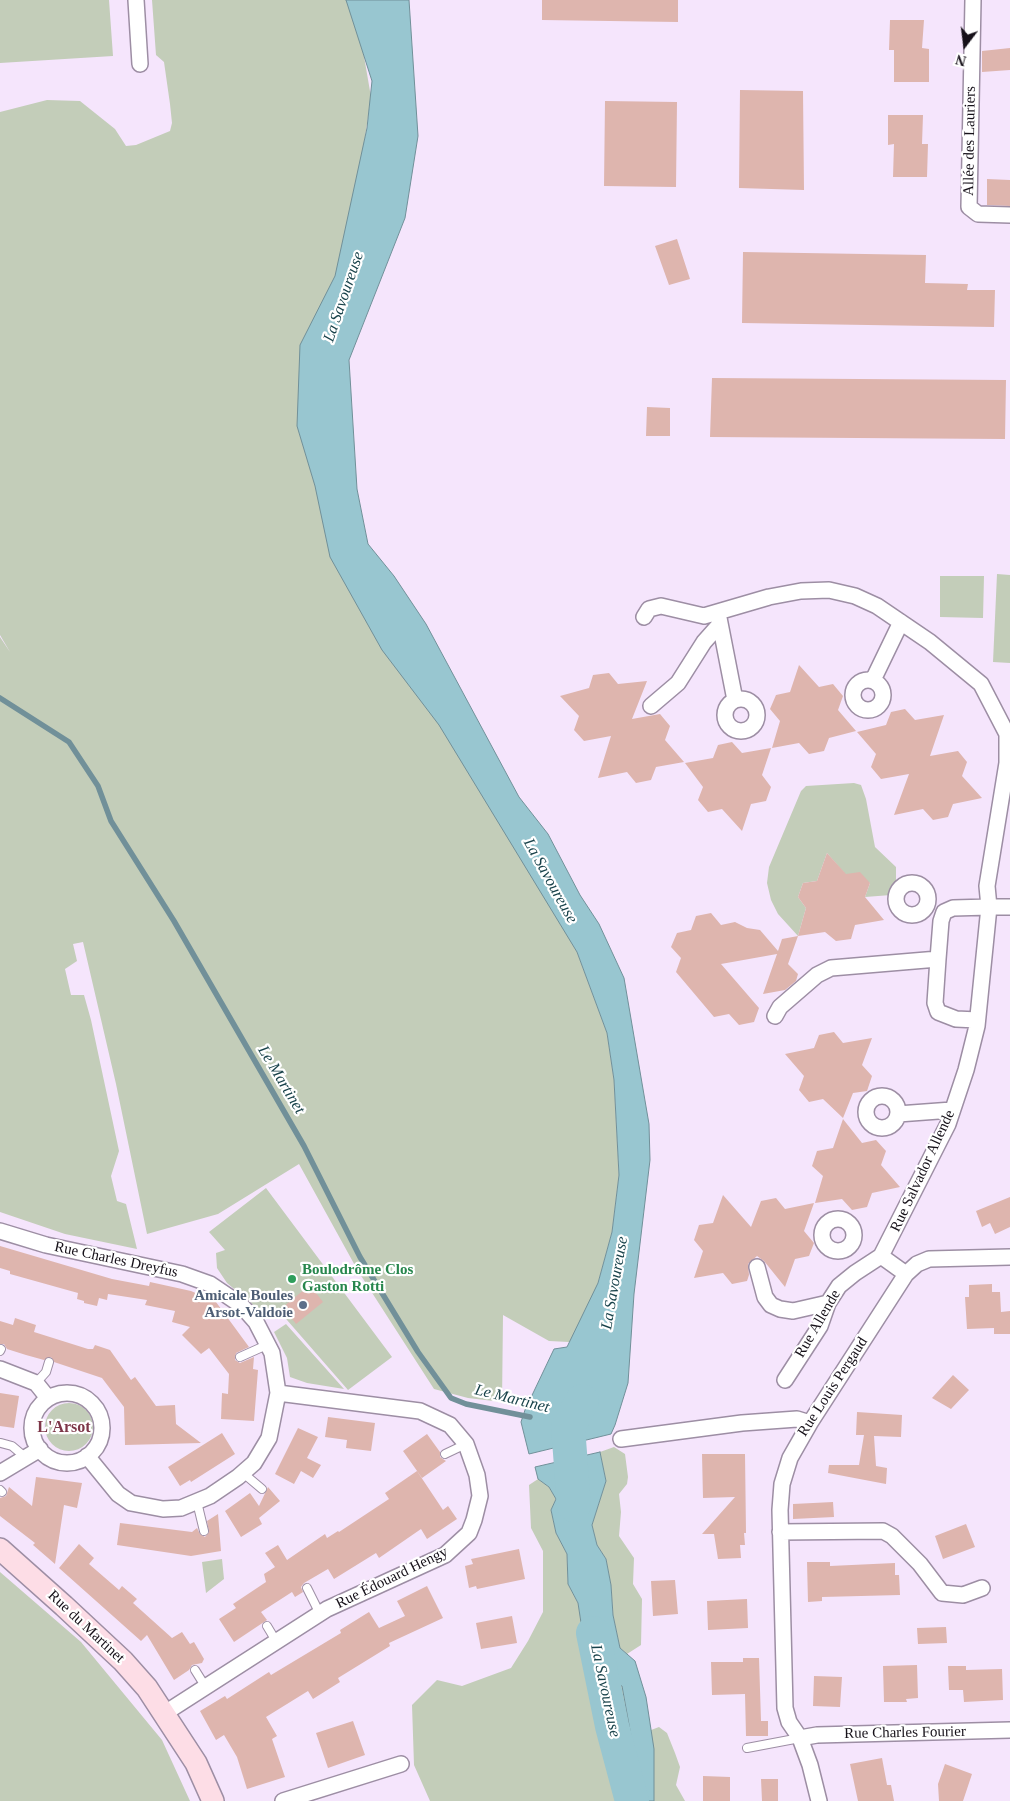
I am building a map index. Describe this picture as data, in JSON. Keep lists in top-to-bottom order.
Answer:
{
  "streets": {
    "main road": ["Rue du Martinet"],
    "street": [
      "Allée des Lauriers",
      "Rue Salvador Allende",
      "Rue Charles Dreyfus",
      "Rue Allende",
      "Rue Louis Pergaud",
      "Rue Édouard Hengy",
      "Rue Charles Fourier"
    ]
  },
  "crossings": [
    ["Rue Salvador Allende", "Rue Allende"],
    ["Rue Charles Dreyfus", "Rue Édouard Hengy"],
    ["Rue Louis Pergaud", "Rue Charles Fourier"],
    ["Rue Édouard Hengy", "Rue du Martinet"]
  ],
  "districts": ["L'Arsot"],
  "water": ["La Savoureuse", "Le Martinet"],
  "places": ["Boulodrôme Clos Gaston Rotti", "Amicale Boules Arsot-Valdoie"],
  "north": "bottom"
}
